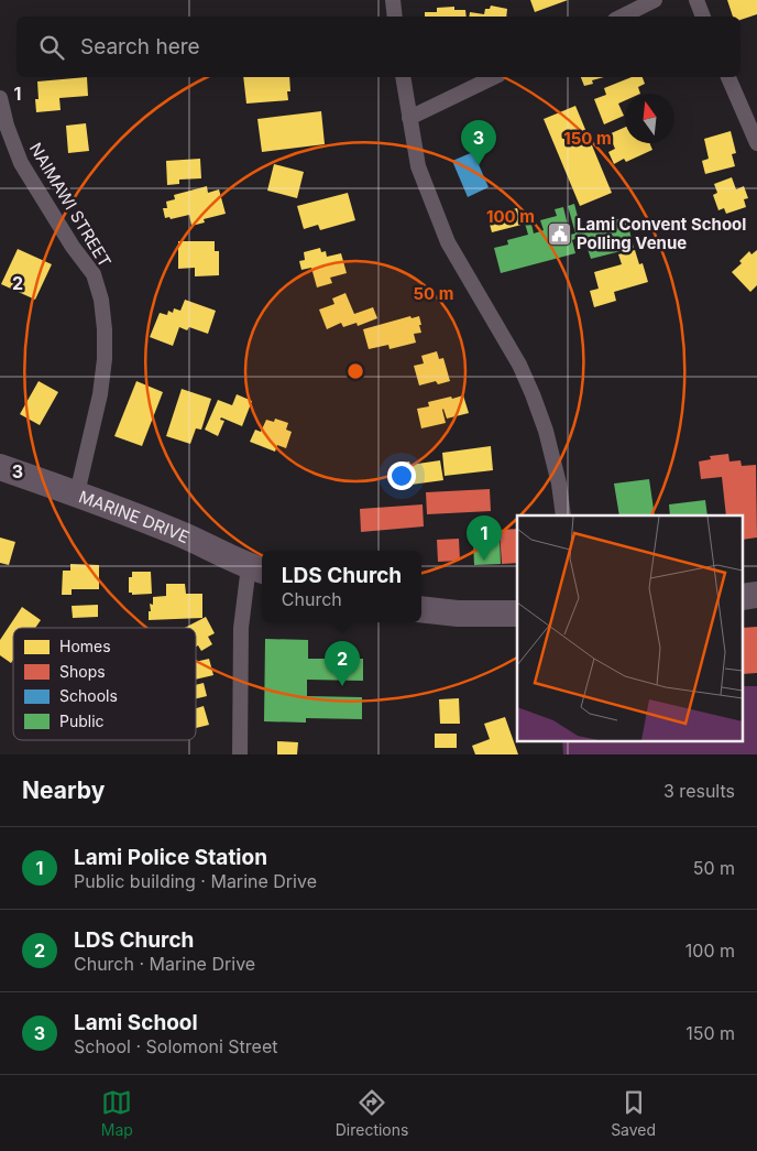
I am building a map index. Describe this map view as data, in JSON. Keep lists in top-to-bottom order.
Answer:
{
  "streets": {
    "highway": ["MARINE DRIVE"],
    "street": ["NAIMAWI STREET"]
  },
  "crossings": [
    ["NAIMAWI STREET", "MARINE DRIVE"]
  ],
  "places": {
    "public building": ["Lami Convent School Polling Venue"]
  },
  "legend": [
    "Homes",
    "Shops",
    "Schools",
    "Public"
  ],
  "north": "top",
  "page": {
    "search": "Search here",
    "pins": ["3", "1", "2"],
    "popup": ["LDS Church", "Church"],
    "heading": ["Nearby", "3 results"],
    "list": [
      {
        "mark": "1",
        "name": "Lami Police Station",
        "note": "Public building · Marine Drive",
        "value": "50 m"
      },
      {
        "mark": "2",
        "name": "LDS Church",
        "note": "Church · Marine Drive",
        "value": "100 m"
      },
      {
        "mark": "3",
        "name": "Lami School",
        "note": "School · Solomoni Street",
        "value": "150 m"
      }
    ],
    "nav": ["Map", "Directions", "Saved"]
  },
  "grid": {
    "rows": ["1", "2", "3"]
  },
  "rings": ["150 m", "100 m", "50 m"]
}
